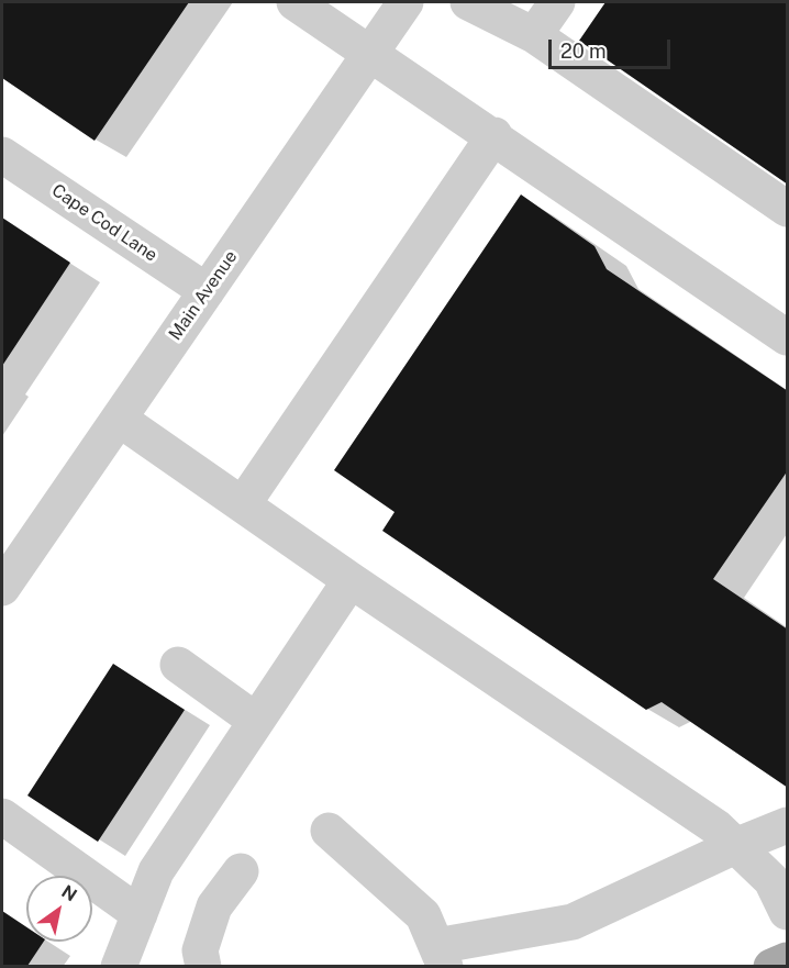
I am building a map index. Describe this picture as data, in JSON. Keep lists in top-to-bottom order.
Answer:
{
  "streets": {
    "street": ["Cape Cod Lane", "Main Avenue"]
  },
  "crossings": [
    ["Cape Cod Lane", "Main Avenue"]
  ],
  "scale_bar": "20 m",
  "north": "top right"
}
